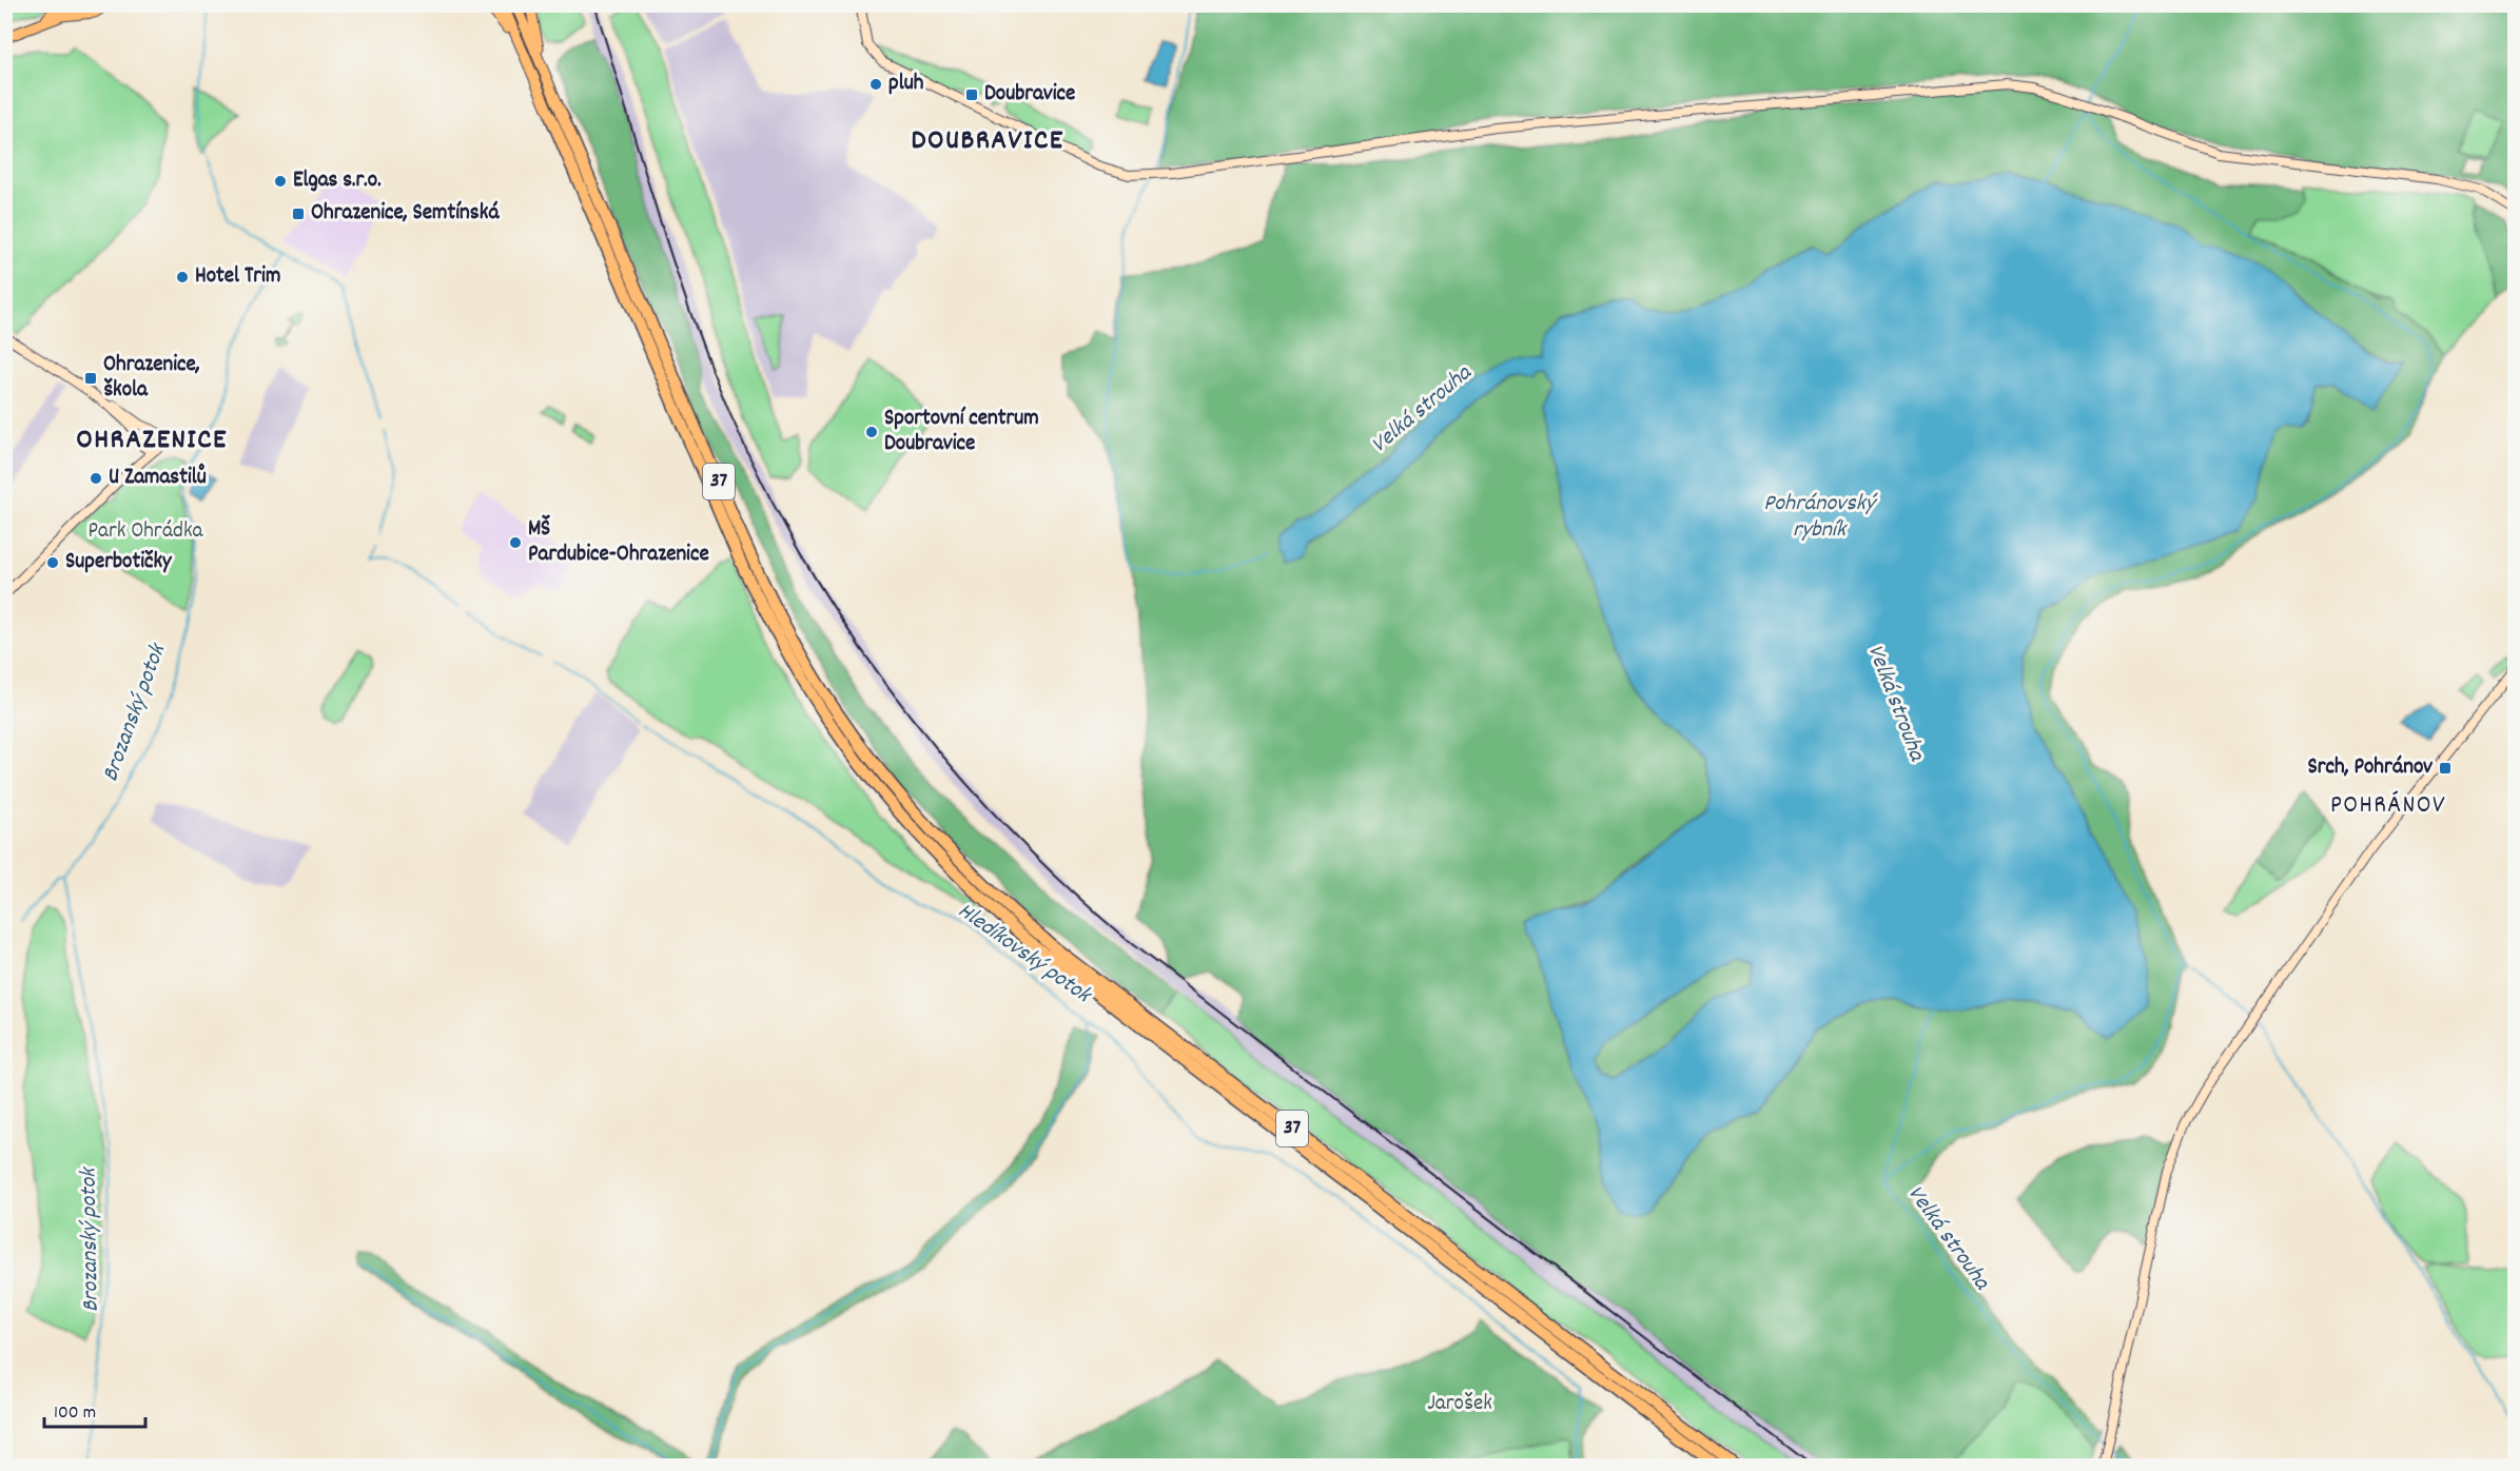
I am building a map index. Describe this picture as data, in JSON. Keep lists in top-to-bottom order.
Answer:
{
  "streets": {
    "highway": ["37"]
  },
  "districts": ["DOUBRAVICE", "OHRAZENICE", "POHRÁNOV"],
  "water": [
    "Velká strouha",
    "Pohránovský rybník",
    "Brozanský potok",
    "Hledíkovský potok"
  ],
  "parks": ["Park Ohrádka", "Jarošek"],
  "places": {
    "other": [
      "pluh",
      "Elgas s.r.o.",
      "Hotel Trim",
      "Sportovní centrum Doubravice",
      "U Zamastilů",
      "MŠ Pardubice-Ohrazenice",
      "Superbotičky"
    ],
    "transit": [
      "Doubravice",
      "Ohrazenice, Semtínská",
      "Ohrazenice, škola",
      "Srch, Pohránov"
    ]
  },
  "scale_bar": "100 m"
}
